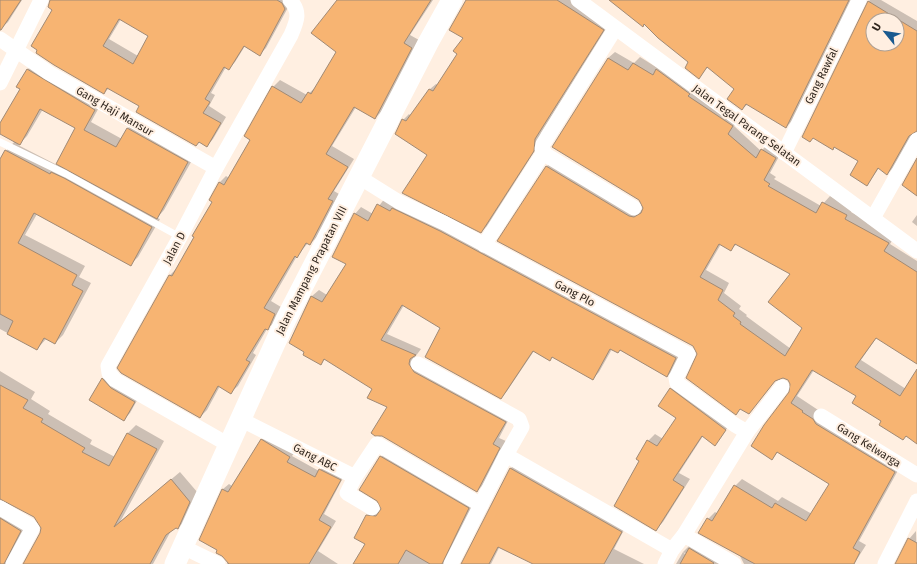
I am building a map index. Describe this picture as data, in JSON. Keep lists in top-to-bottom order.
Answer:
{
  "streets": {
    "street": [
      "Gang Rawfal",
      "Gang Haji Mansur",
      "Jalan Tegal Parang Selatan",
      "Jalan D",
      "Jalan Mampang Prapatan VIII",
      "Gang Plo",
      "Gang Kelwarga",
      "Gang ABC"
    ]
  },
  "crossings": [
    ["Gang Rawfal", "Jalan Tegal Parang Selatan"],
    ["Gang Haji Mansur", "Jalan D"],
    ["Jalan D", "Jalan Mampang Prapatan VIII"],
    ["Jalan Mampang Prapatan VIII", "Gang Plo"],
    ["Jalan Mampang Prapatan VIII", "Gang ABC"]
  ],
  "north": "top left"
}
